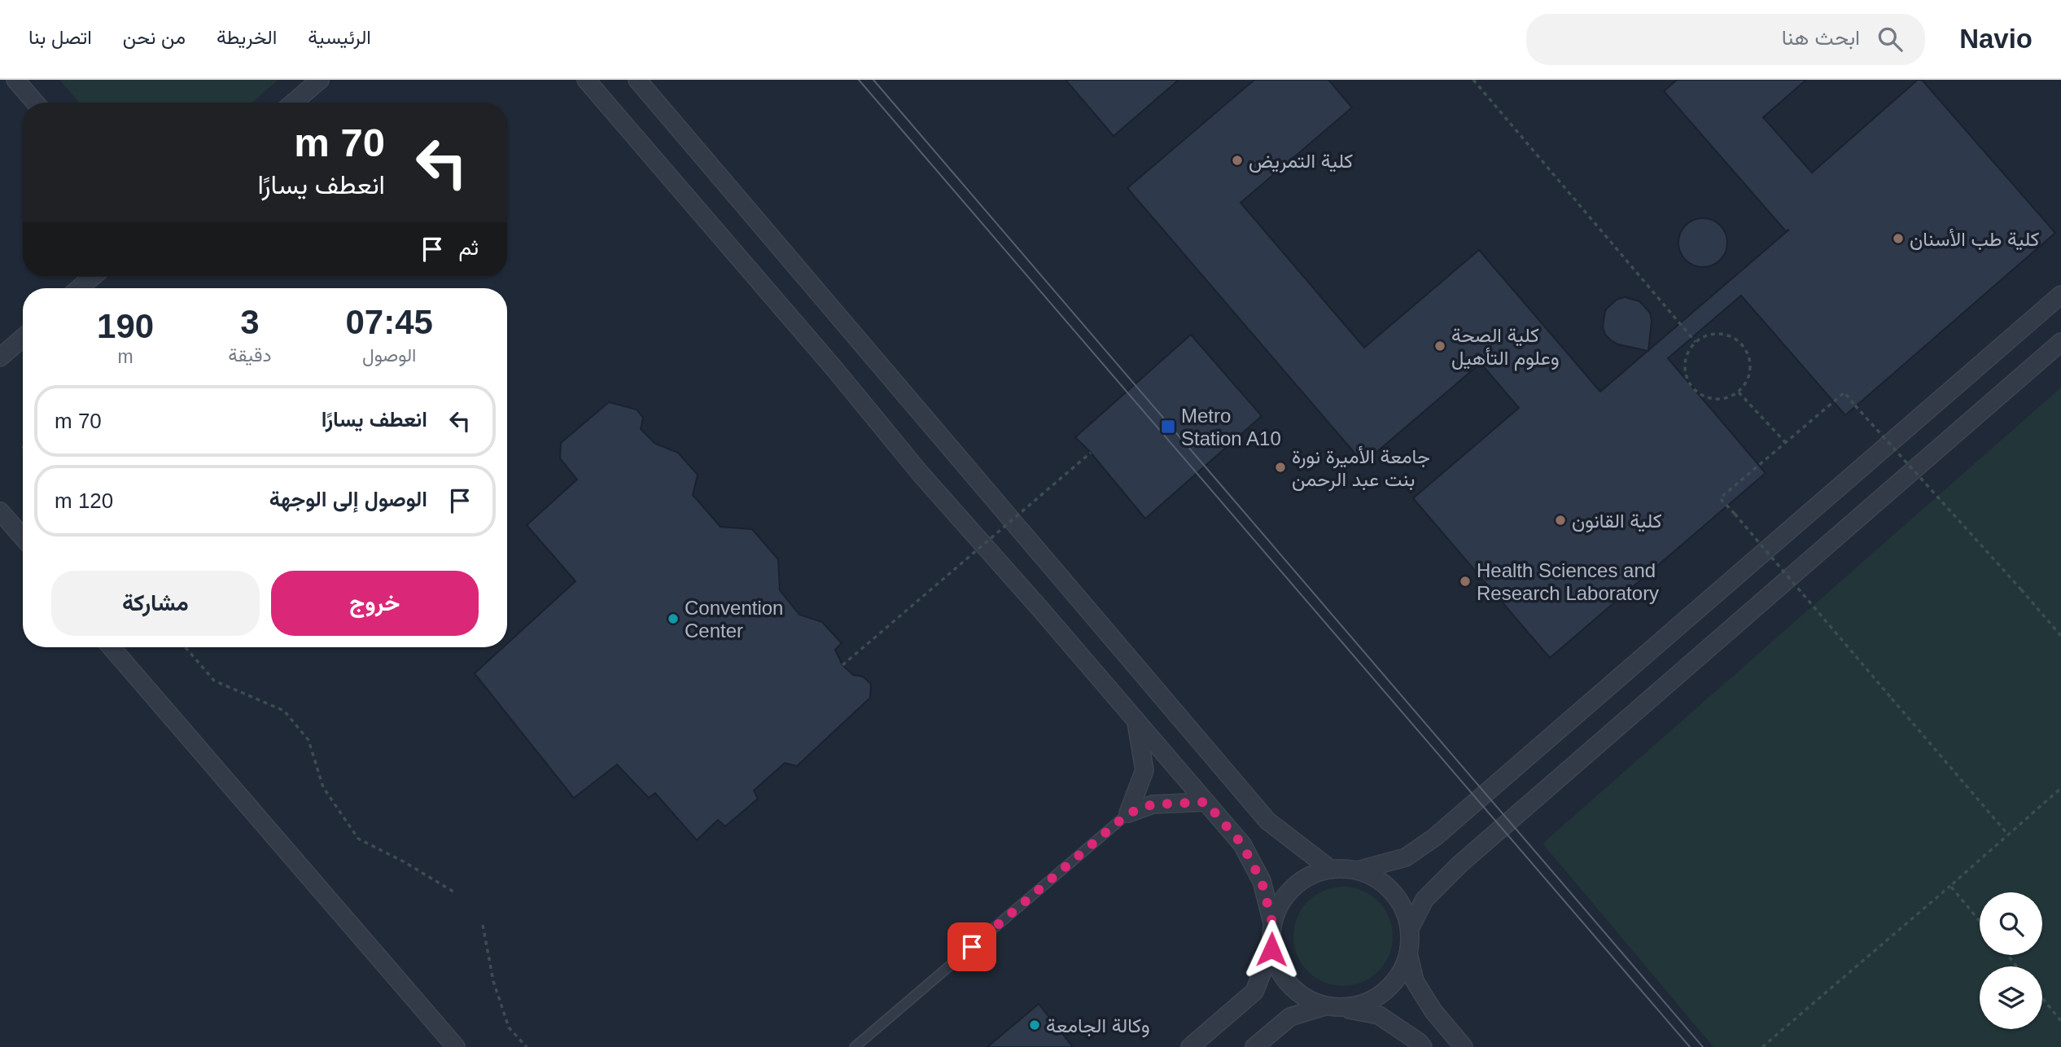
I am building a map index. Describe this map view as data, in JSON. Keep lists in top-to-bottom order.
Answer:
{
  "places": {
    "other": [
      "كلية التمريض",
      "كلية طب الأسنان",
      "كلية الصحة وعلوم التأهيل",
      "جامعة الأميرة نورة بنت عبد الرحمن",
      "كلية القانون",
      "Health Sciences and Research Laboratory",
      "Convention Center",
      "وكالة الجامعة"
    ],
    "transit": ["Metro Station A10"]
  },
  "page": {
    "header": "Navio",
    "search": "ابحث هنا",
    "nav": [
      "الرئيسية",
      "الخريطة",
      "من نحن",
      "اتصل بنا"
    ],
    "turn": ["70 m", "انعطف يسارًا"],
    "then": "ثم",
    "eta": [
      "07:45",
      "الوصول",
      "3",
      "دقيقة",
      "190",
      "m"
    ],
    "list": [
      {
        "name": "انعطف يسارًا",
        "value": "70 m"
      },
      {
        "name": "الوصول إلى الوجهة",
        "value": "120 m"
      }
    ],
    "buttons": ["خروج", "مشاركة"]
  }
}
